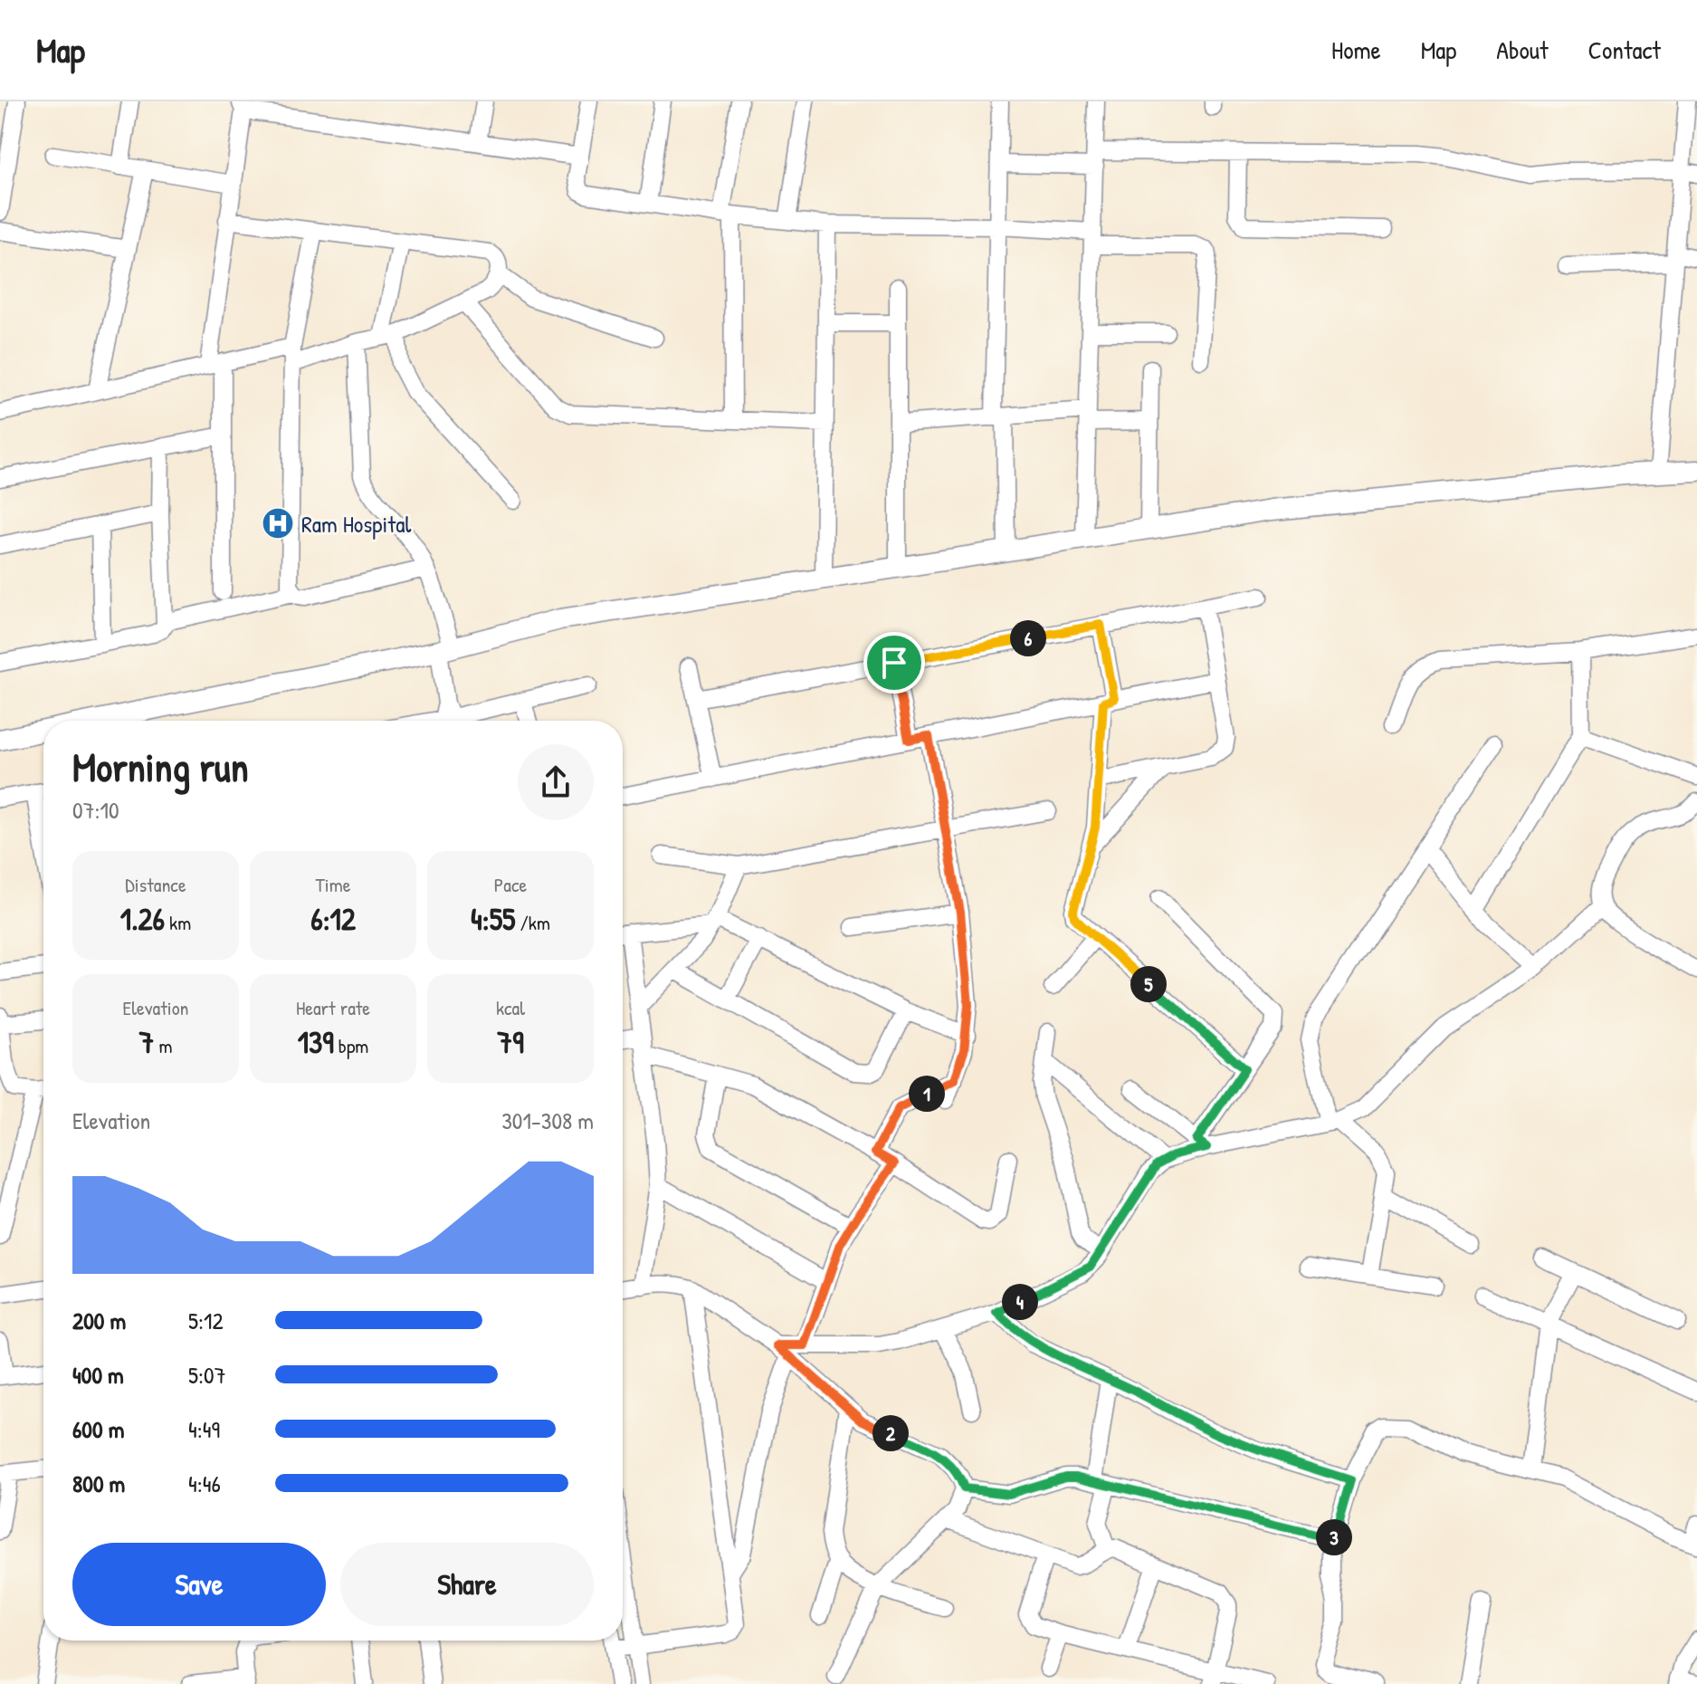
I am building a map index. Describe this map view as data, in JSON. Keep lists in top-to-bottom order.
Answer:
{
  "places": {
    "hospital": ["Ram Hospital"]
  },
  "page": {
    "header": "Map",
    "nav": [
      "Home",
      "Map",
      "About",
      "Contact"
    ],
    "pins": [
      "6",
      "5",
      "1",
      "4",
      "2",
      "3"
    ],
    "heading": ["Morning run", "07:10"],
    "stats": [
      ["Distance", "1.26 km"],
      ["Time", "6:12"],
      ["Pace", "4:55 /km"],
      ["Elevation", "7 m"],
      ["Heart rate", "139 bpm"],
      ["kcal", "79"]
    ],
    "chart": ["Elevation", "301–308 m"],
    "list": [
      {
        "name": "200 m",
        "note": "5:12"
      },
      {
        "name": "400 m",
        "note": "5:07"
      },
      {
        "name": "600 m",
        "note": "4:49"
      },
      {
        "name": "800 m",
        "note": "4:46"
      }
    ],
    "buttons": ["Save", "Share"]
  }
}
